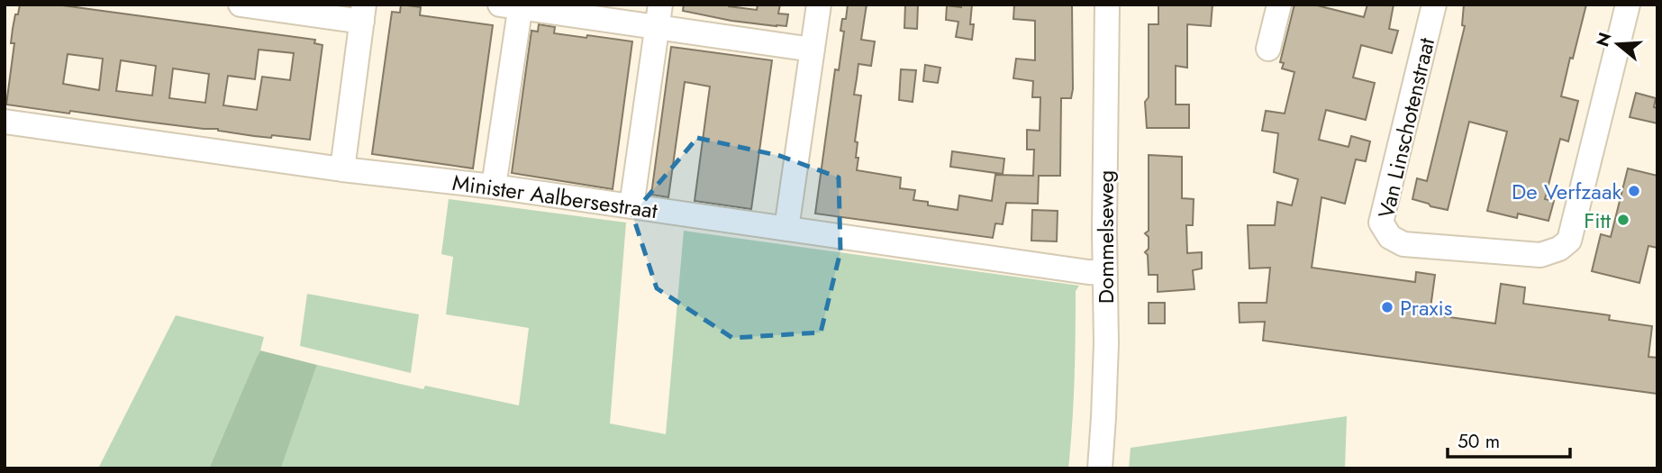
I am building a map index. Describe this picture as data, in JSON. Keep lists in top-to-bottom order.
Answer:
{
  "streets": {
    "street": ["Van Linschotenstraat", "Minister Aalbersestraat", "Dommelseweg"]
  },
  "crossings": [
    ["Minister Aalbersestraat", "Dommelseweg"]
  ],
  "places": ["De Verfzaak", "Fitt", "Praxis"],
  "scale_bar": "50 m",
  "north": "left"
}
